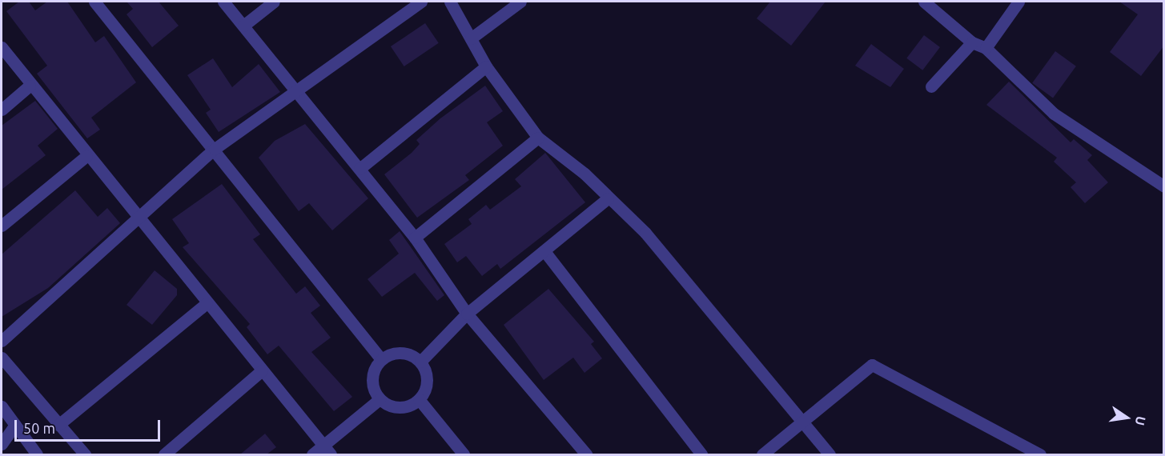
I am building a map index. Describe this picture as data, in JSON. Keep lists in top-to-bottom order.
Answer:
{
  "scale_bar": "50 m",
  "north": "right"
}
